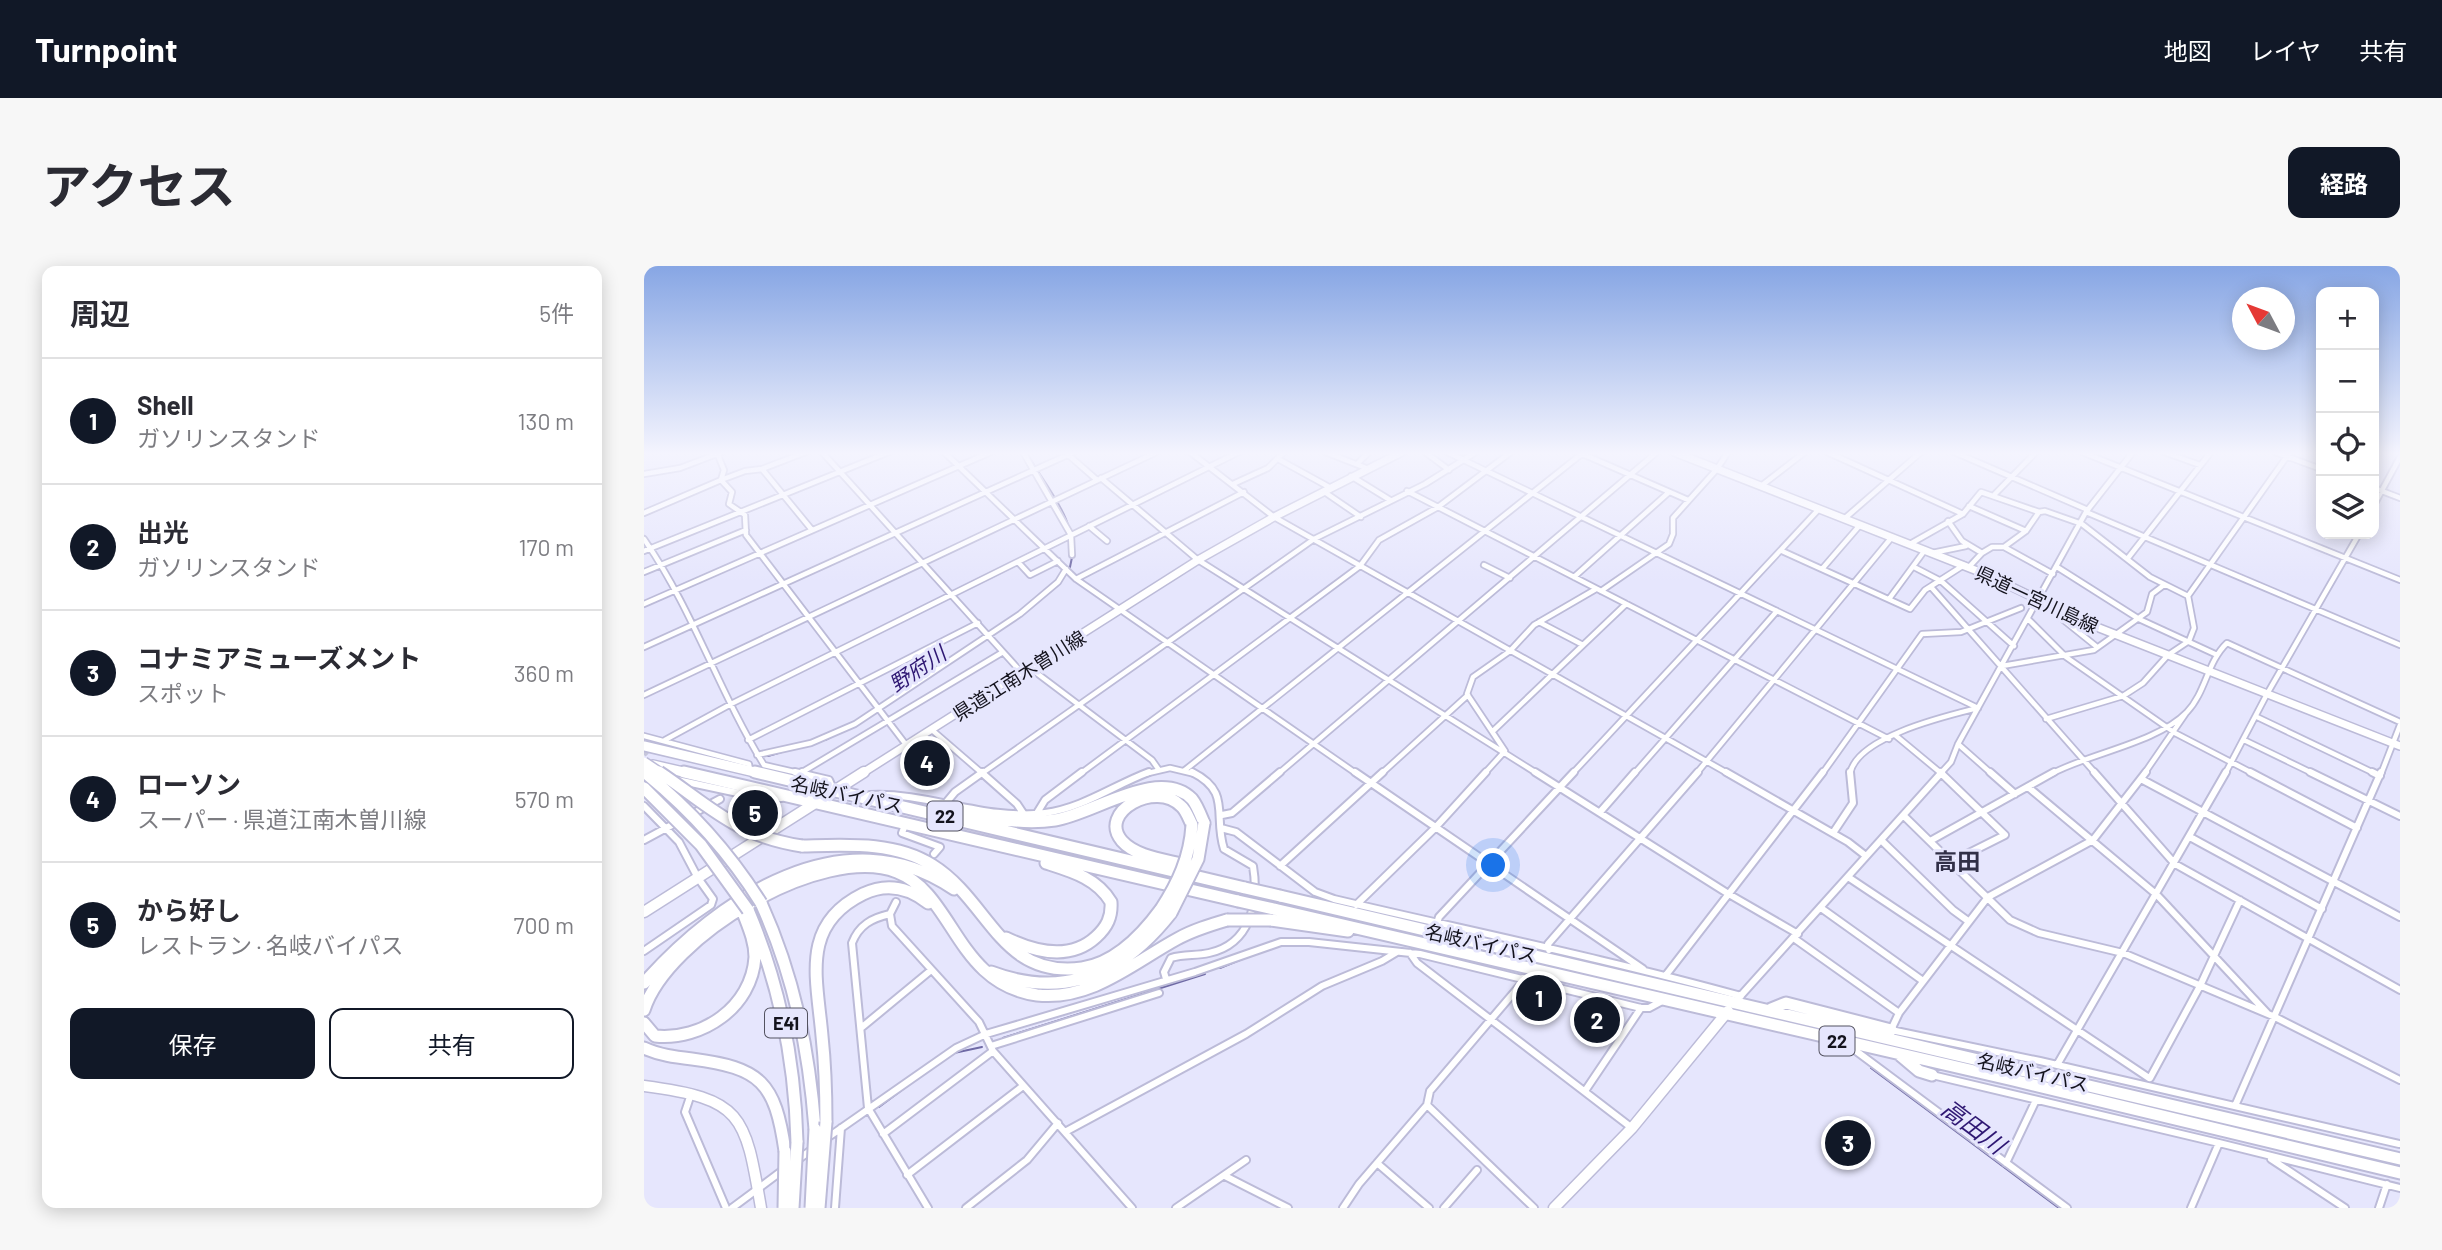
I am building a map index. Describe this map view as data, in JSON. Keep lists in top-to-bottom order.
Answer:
{
  "streets": {
    "highway": ["名岐バイパス", "22", "E41"],
    "main road": ["県道一宮川島線", "県道江南木曽川線"]
  },
  "crossings": [
    ["県道江南木曽川線", "名岐バイパス"],
    ["名岐バイパス", "22"]
  ],
  "districts": ["高田"],
  "water": ["野府川", "高田川"],
  "north": "top left",
  "page": {
    "header": "Turnpoint",
    "nav": ["地図", "レイヤ", "共有"],
    "title": "アクセス",
    "buttons": [
      "経路",
      ["保存", "共有"]
    ],
    "heading": ["周辺", "5件"],
    "map_buttons": ["+", "−"],
    "list": [
      {
        "mark": "1",
        "name": "Shell",
        "note": "ガソリンスタンド",
        "value": "130 m"
      },
      {
        "mark": "2",
        "name": "出光",
        "note": "ガソリンスタンド",
        "value": "170 m"
      },
      {
        "mark": "3",
        "name": "コナミアミューズメント",
        "note": "スポット",
        "value": "360 m"
      },
      {
        "mark": "4",
        "name": "ローソン",
        "note": "スーパー · 県道江南木曽川線",
        "value": "570 m"
      },
      {
        "mark": "5",
        "name": "から好し",
        "note": "レストラン · 名岐バイパス",
        "value": "700 m"
      }
    ],
    "pins": [
      "4",
      "5",
      "1",
      "2",
      "3"
    ]
  }
}
